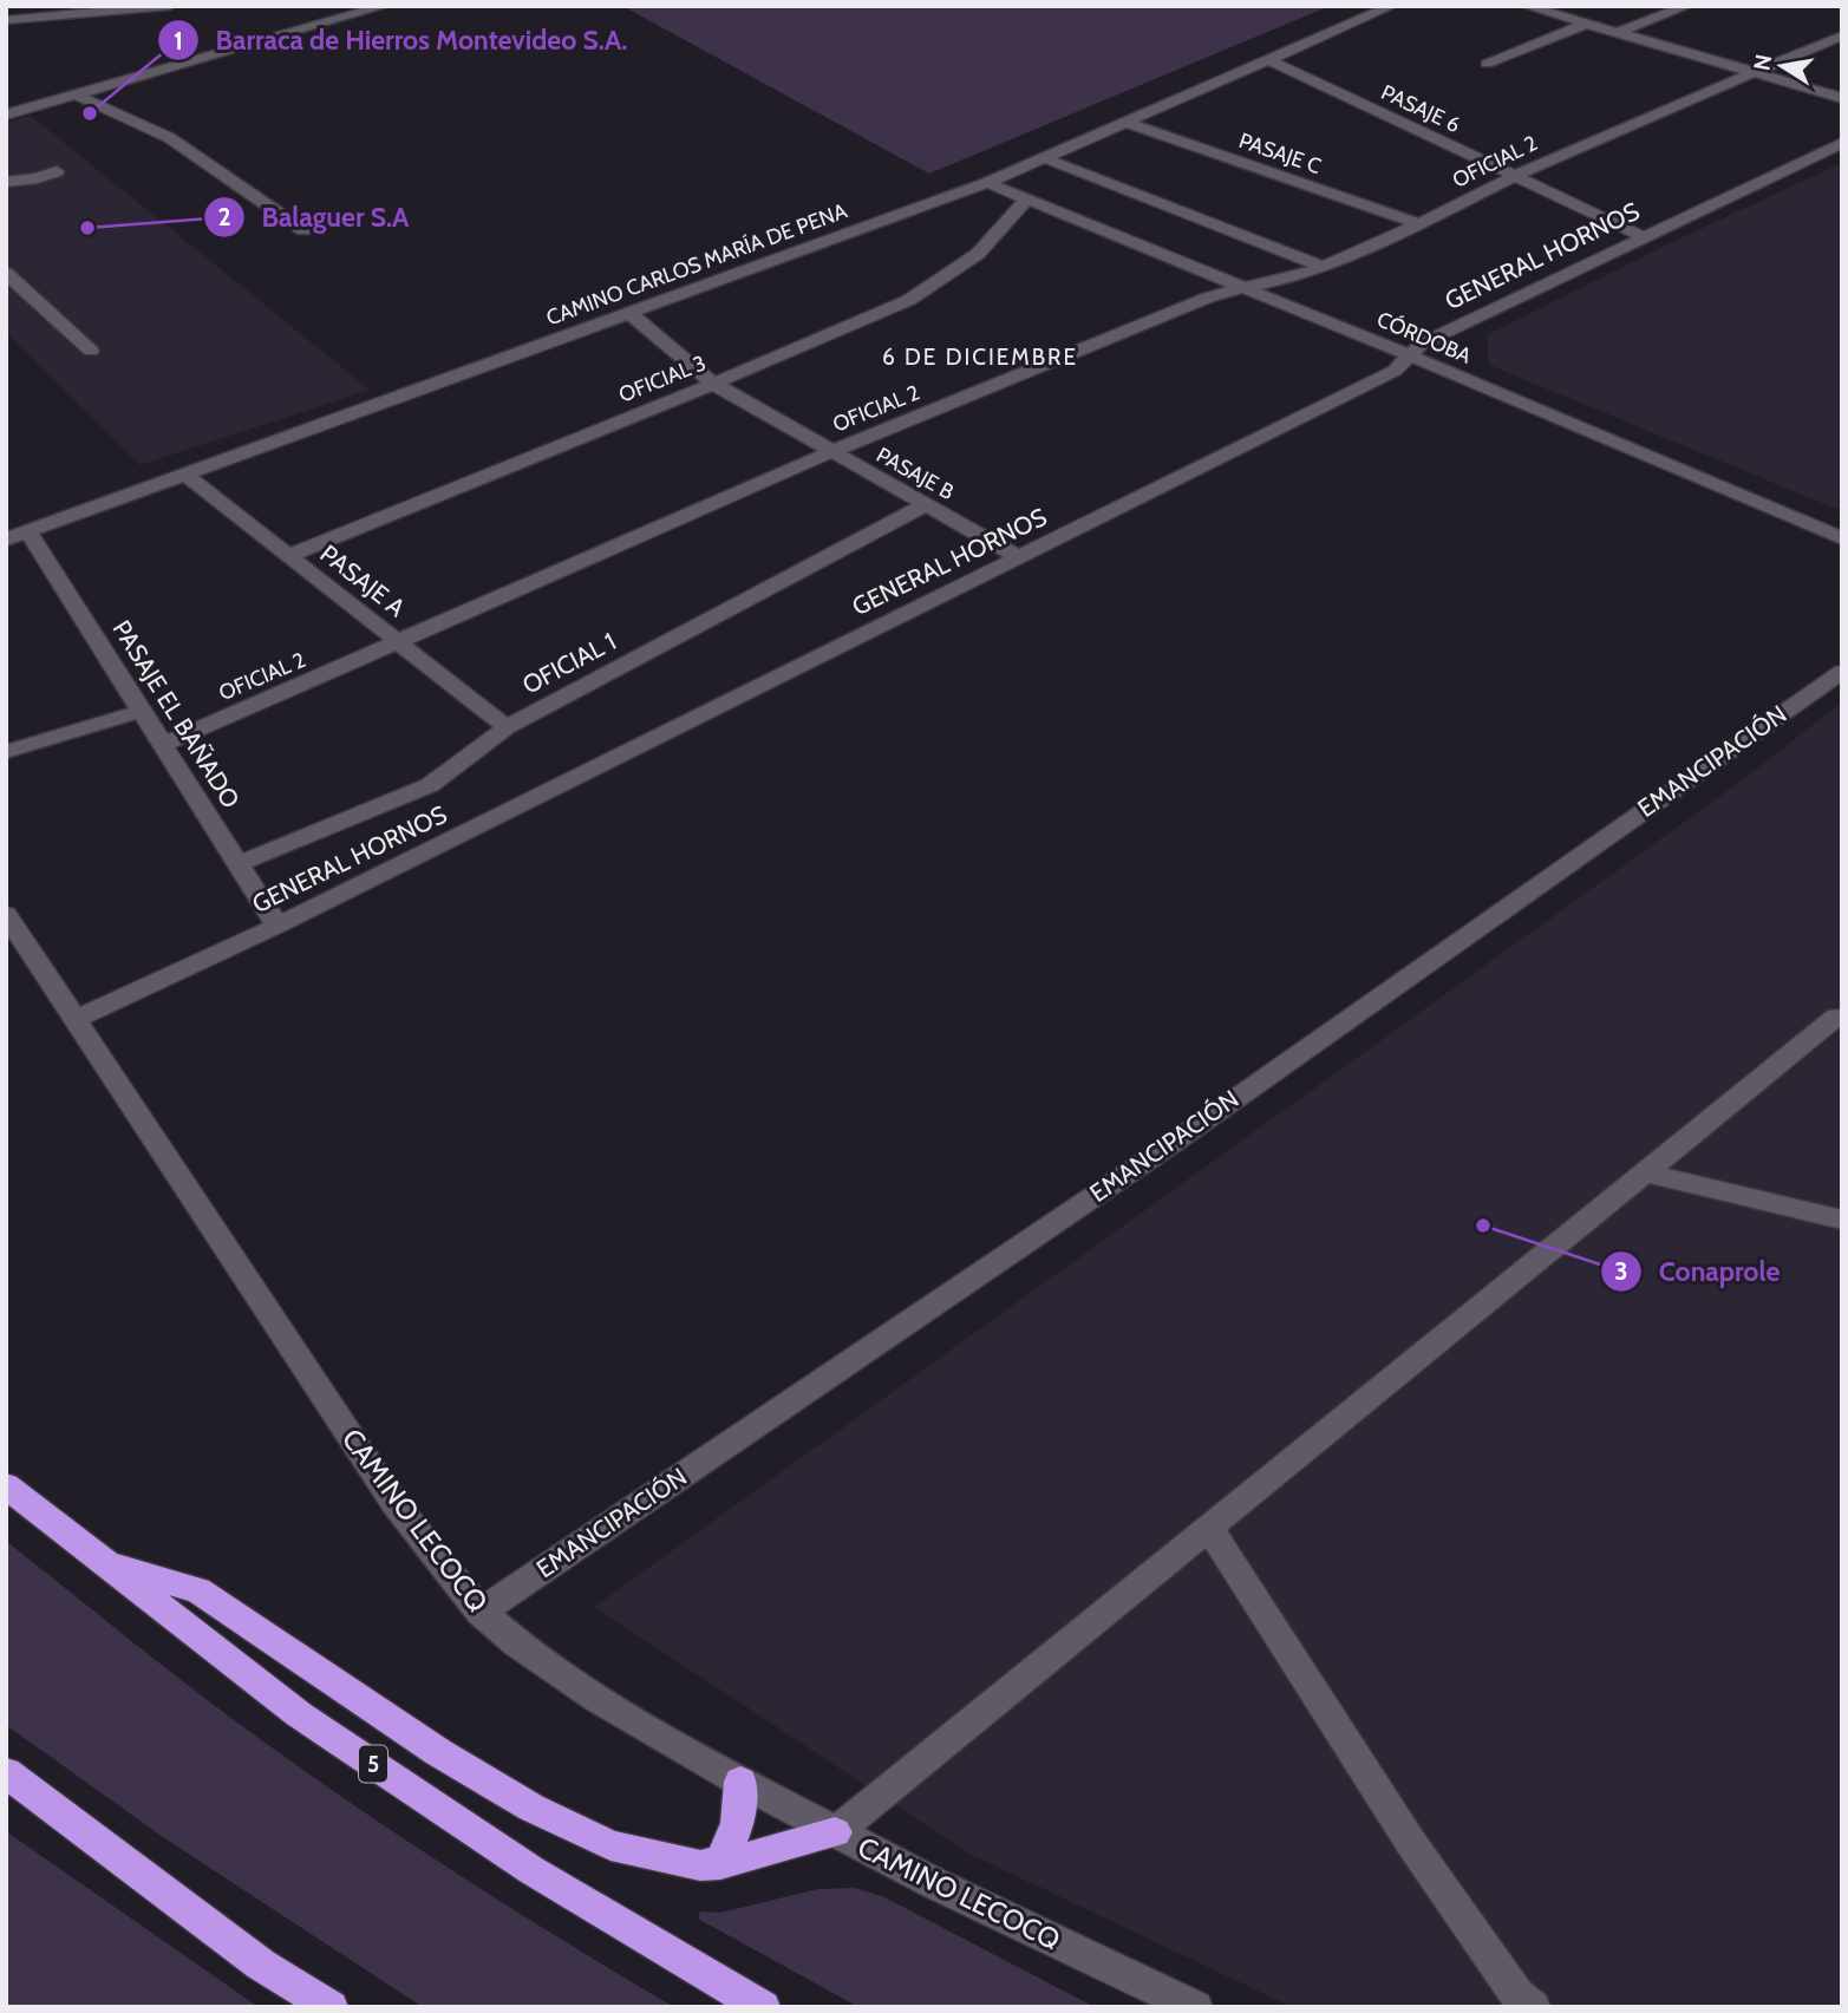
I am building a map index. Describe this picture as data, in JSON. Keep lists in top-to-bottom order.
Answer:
{
  "streets": {
    "highway": ["5"],
    "street": [
      "PASAJE 6",
      "PASAJE C",
      "OFICIAL 2",
      "GENERAL HORNOS",
      "CAMINO CARLOS MARÍA DE PENA",
      "CÓRDOBA",
      "OFICIAL 3",
      "PASAJE B",
      "PASAJE A",
      "OFICIAL 1",
      "PASAJE EL BAÑADO",
      "EMANCIPACIÓN",
      "CAMINO LECOCQ"
    ]
  },
  "crossings": [
    ["PASAJE 6", "OFICIAL 2"],
    ["PASAJE 6", "GENERAL HORNOS"],
    ["PASAJE 6", "CAMINO CARLOS MARÍA DE PENA"],
    ["PASAJE C", "OFICIAL 2"],
    ["PASAJE C", "CAMINO CARLOS MARÍA DE PENA"],
    ["OFICIAL 2", "CÓRDOBA"],
    ["OFICIAL 2", "PASAJE B"],
    ["OFICIAL 2", "PASAJE A"],
    ["OFICIAL 2", "PASAJE EL BAÑADO"],
    ["GENERAL HORNOS", "CÓRDOBA"],
    ["GENERAL HORNOS", "PASAJE B"],
    ["GENERAL HORNOS", "PASAJE EL BAÑADO"],
    ["GENERAL HORNOS", "CAMINO LECOCQ"],
    ["CAMINO CARLOS MARÍA DE PENA", "CÓRDOBA"],
    ["CAMINO CARLOS MARÍA DE PENA", "PASAJE B"],
    ["CAMINO CARLOS MARÍA DE PENA", "PASAJE A"],
    ["CAMINO CARLOS MARÍA DE PENA", "PASAJE EL BAÑADO"],
    ["CÓRDOBA", "OFICIAL 3"],
    ["OFICIAL 3", "PASAJE B"],
    ["OFICIAL 3", "PASAJE A"],
    ["PASAJE B", "OFICIAL 1"],
    ["PASAJE A", "OFICIAL 1"],
    ["OFICIAL 1", "PASAJE EL BAÑADO"],
    ["EMANCIPACIÓN", "CAMINO LECOCQ"]
  ],
  "districts": ["6 DE DICIEMBRE"],
  "places": ["Barraca de Hierros Montevideo S.A.", "Balaguer S.A", "Conaprole"],
  "north": "left"
}
